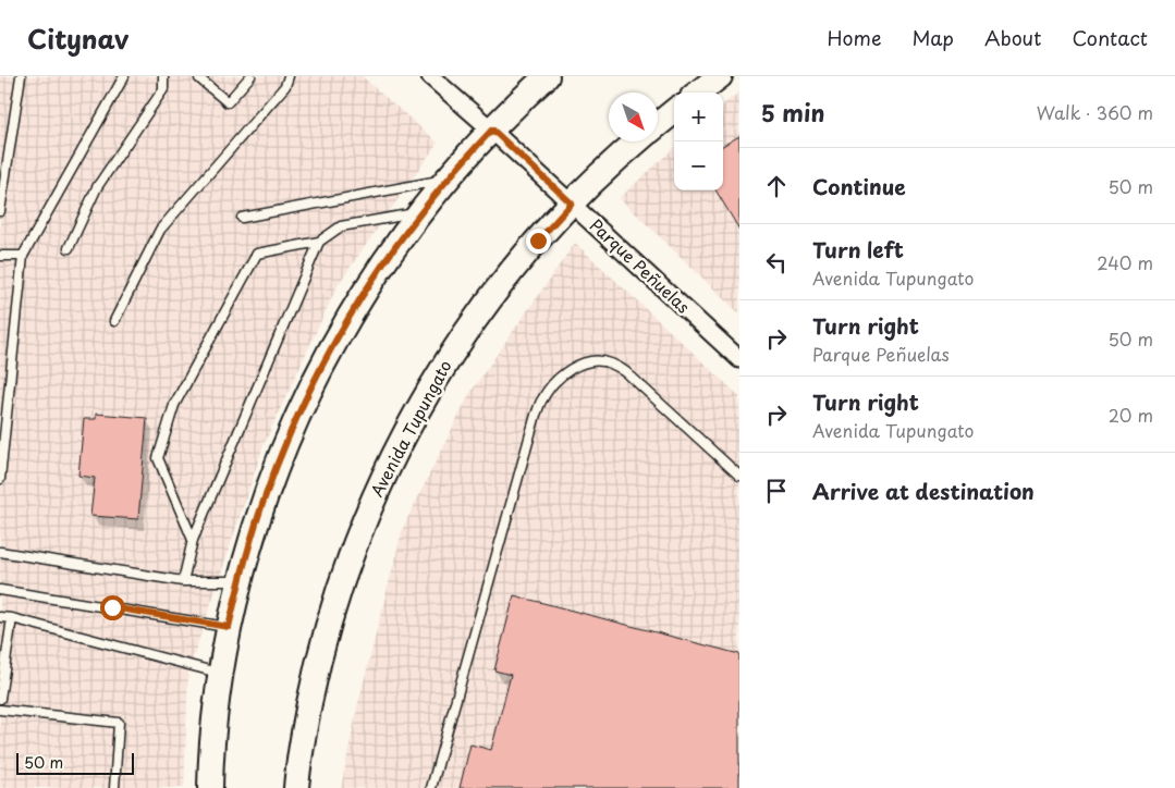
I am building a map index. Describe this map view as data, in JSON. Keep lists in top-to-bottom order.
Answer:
{
  "streets": {
    "street": ["Parque Peñuelas", "Avenida Tupungato"]
  },
  "crossings": [
    ["Parque Peñuelas", "Avenida Tupungato"]
  ],
  "scale_bar": "50 m",
  "north": "bottom right",
  "page": {
    "header": "Citynav",
    "nav": [
      "Home",
      "Map",
      "About",
      "Contact"
    ],
    "heading": ["5 min", "Walk · 360 m"],
    "map_buttons": ["+", "−"],
    "list": [
      ["Continue", "50 m"],
      ["Turn left", "Avenida Tupungato", "240 m"],
      ["Turn right", "Parque Peñuelas", "50 m"],
      ["Turn right", "Avenida Tupungato", "20 m"],
      "Arrive at destination"
    ],
    "scale": "50 m"
  }
}
